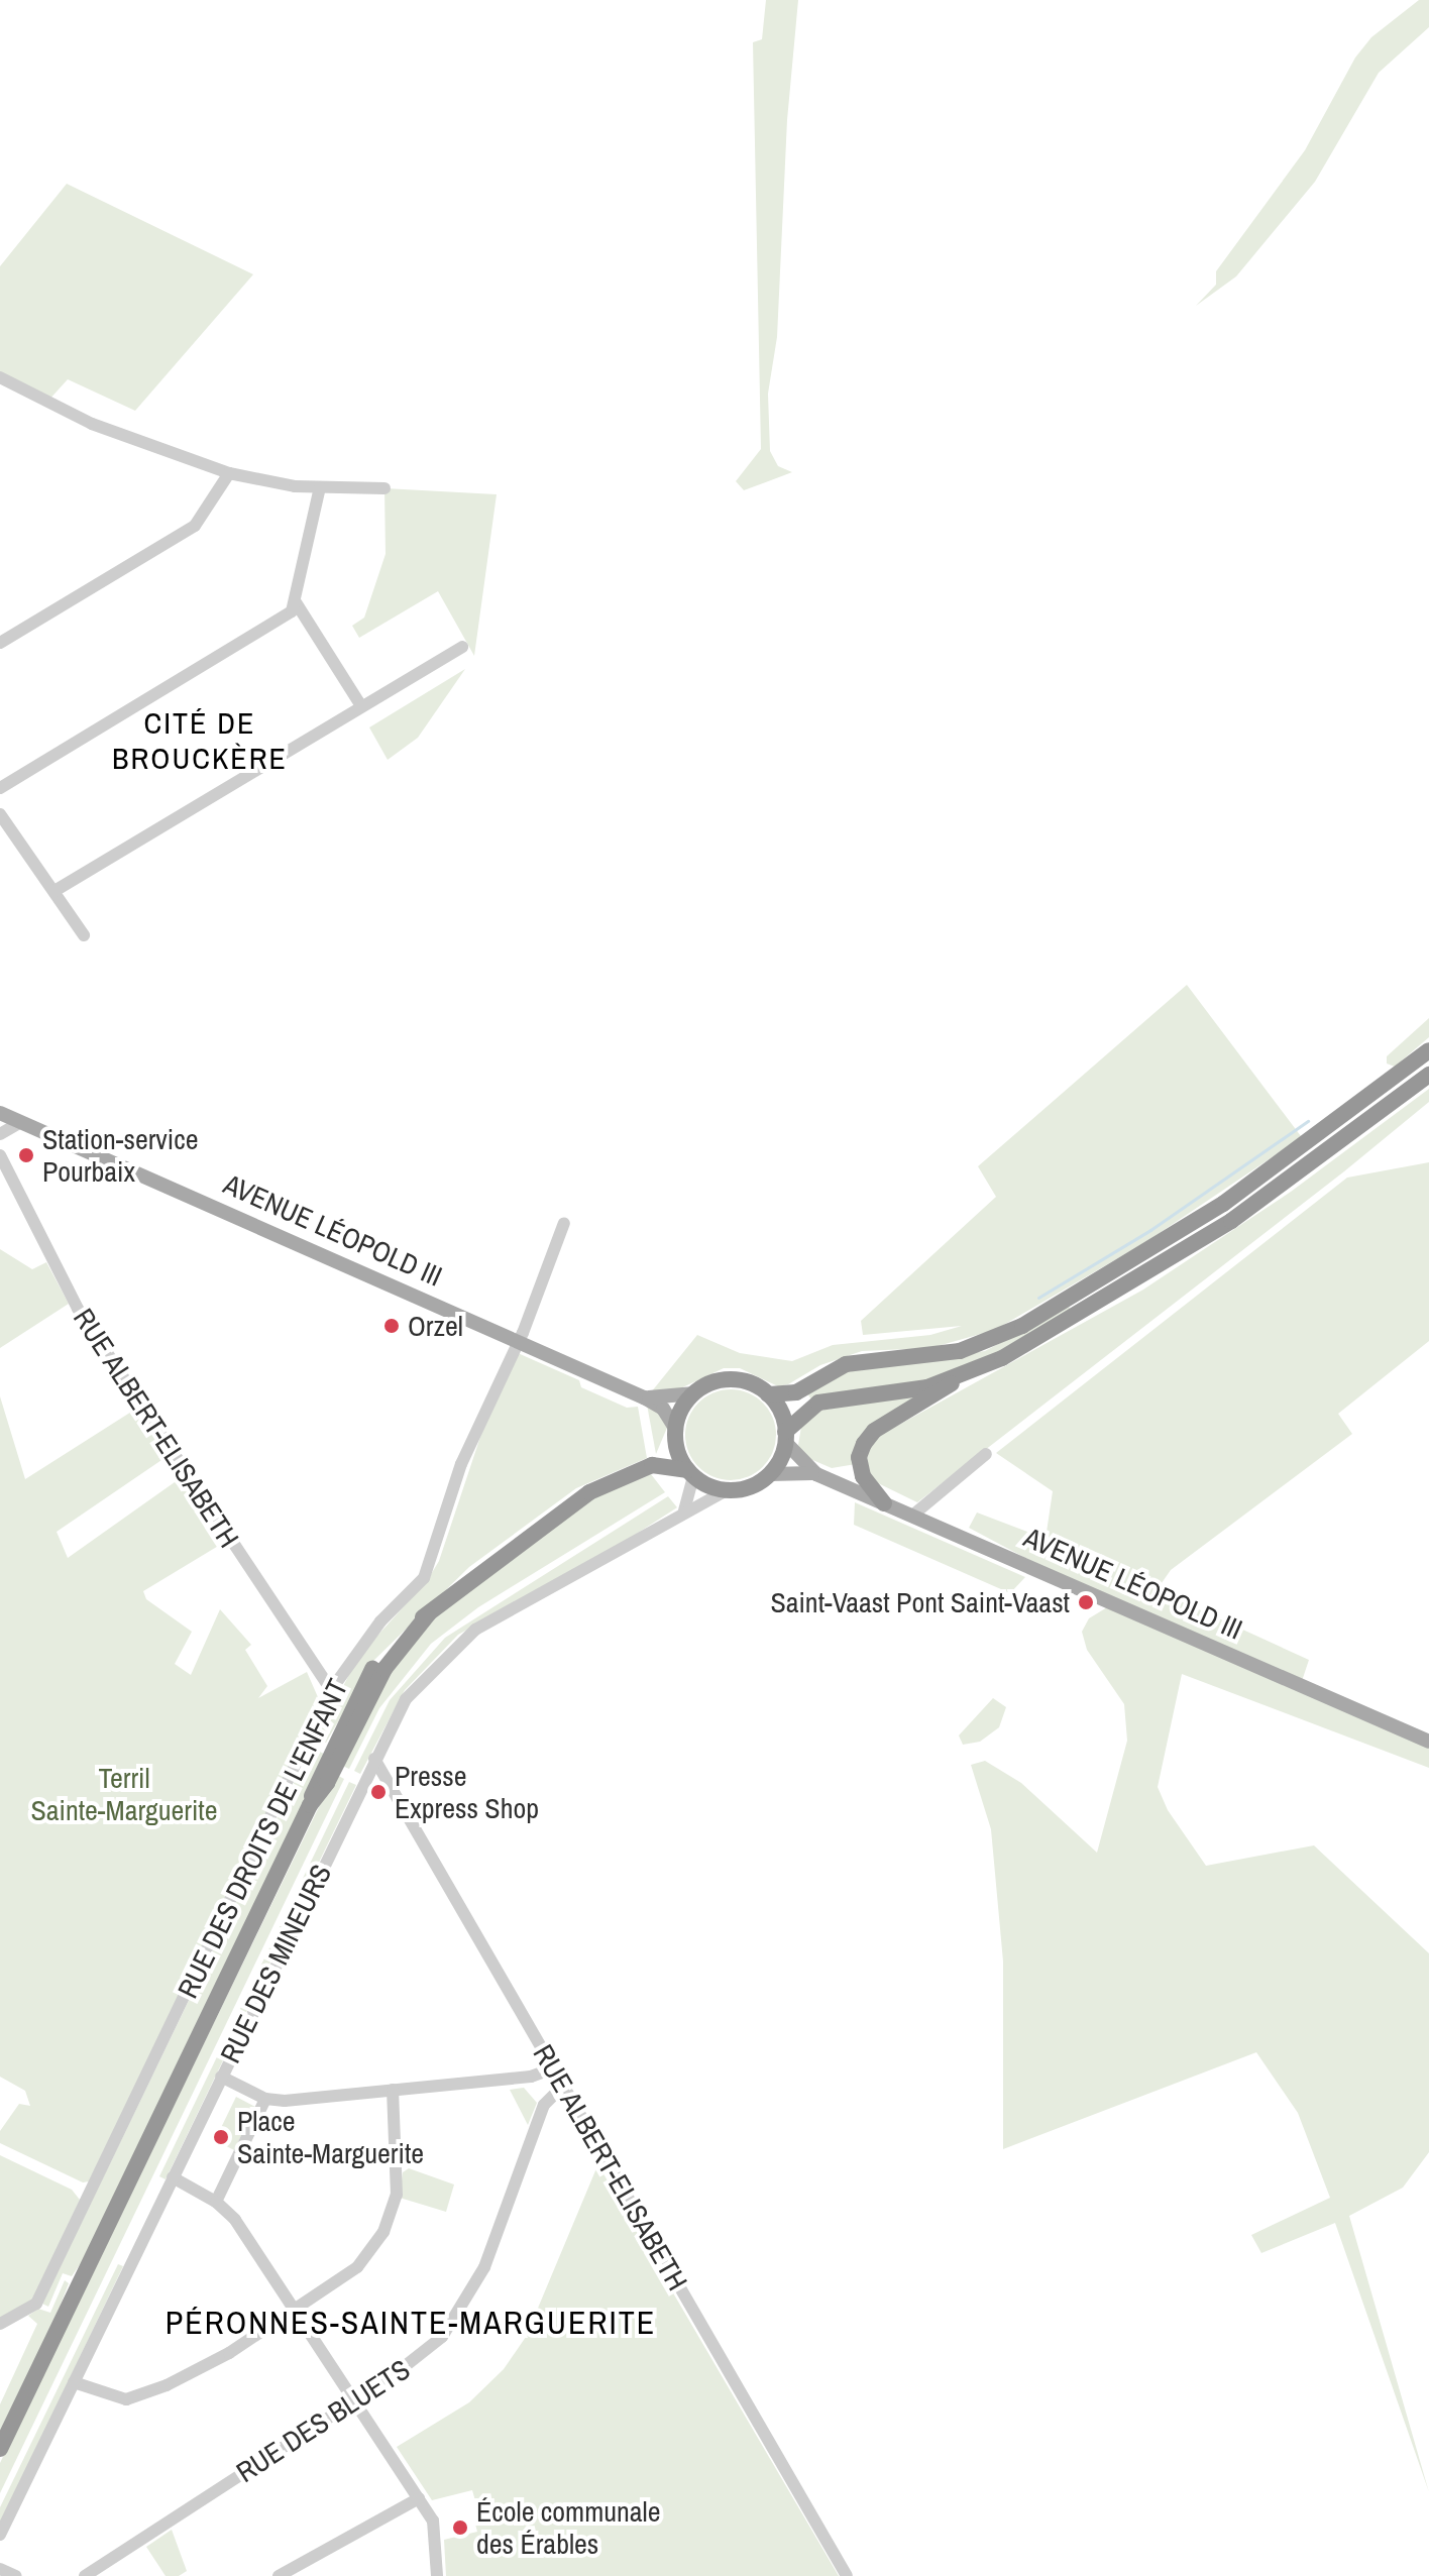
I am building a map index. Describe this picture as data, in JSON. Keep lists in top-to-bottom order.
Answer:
{
  "streets": {
    "main road": ["AVENUE LÉOPOLD III"],
    "street": [
      "RUE ALBERT-ELISABETH",
      "RUE DES DROITS DE L'ENFANT",
      "RUE DES MINEURS",
      "RUE DES BLUETS"
    ]
  },
  "crossings": [
    ["AVENUE LÉOPOLD III", "RUE DES DROITS DE L'ENFANT"],
    ["AVENUE LÉOPOLD III", "RUE DES MINEURS"],
    ["RUE ALBERT-ELISABETH", "RUE DES DROITS DE L'ENFANT"],
    ["RUE ALBERT-ELISABETH", "RUE DES MINEURS"],
    ["RUE ALBERT-ELISABETH", "RUE DES BLUETS"]
  ],
  "districts": ["CITÉ DE BROUCKÈRE", "PÉRONNES-SAINTE-MARGUERITE"],
  "parks": ["Terril Sainte-Marguerite"],
  "places": [
    "Station-service Pourbaix",
    "Orzel",
    "Saint-Vaast Pont Saint-Vaast",
    "Presse Express Shop",
    "Place Sainte-Marguerite",
    "École communale des Érables"
  ]
}
